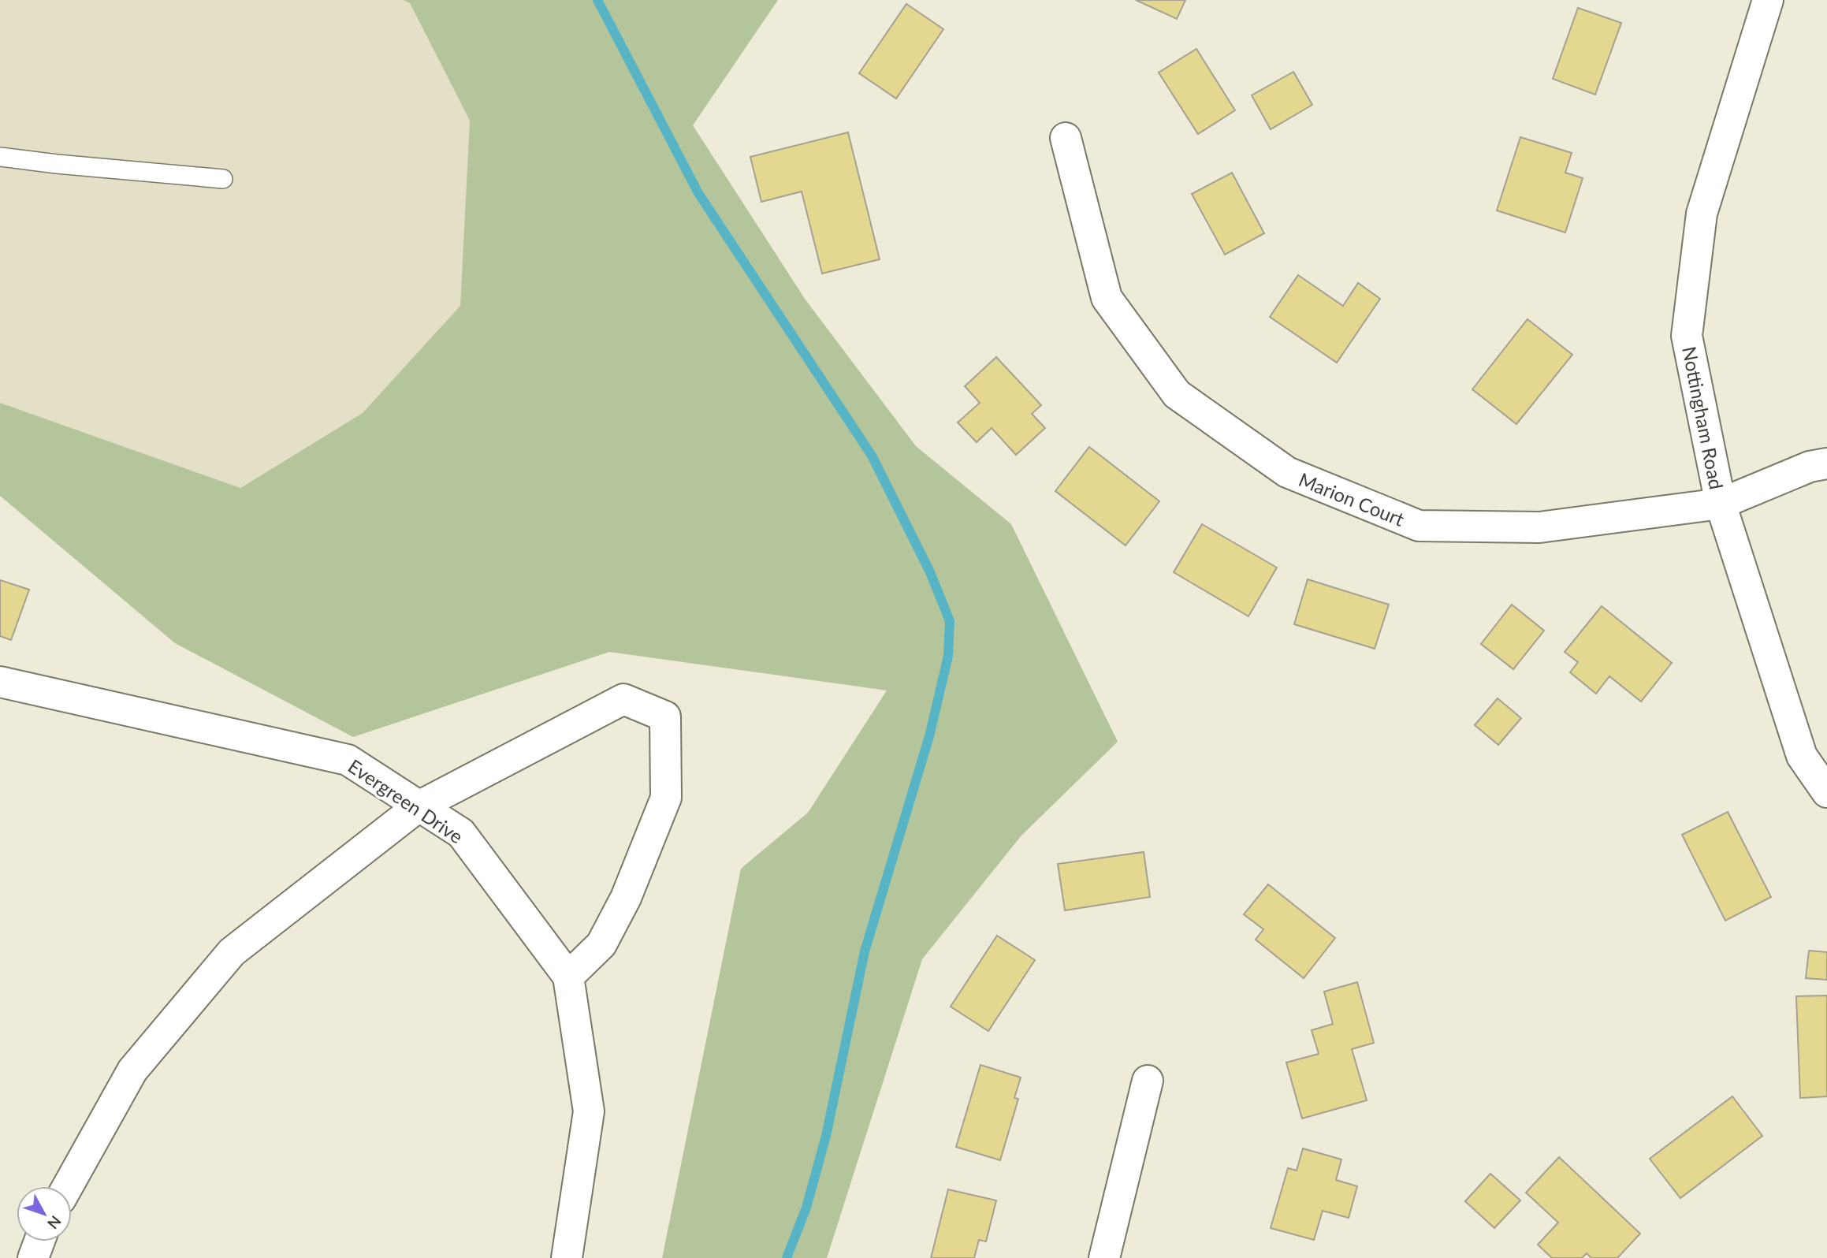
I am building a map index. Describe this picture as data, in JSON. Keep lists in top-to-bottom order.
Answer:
{
  "streets": {
    "street": ["Nottingham Road", "Marion Court", "Evergreen Drive"]
  },
  "crossings": [
    ["Nottingham Road", "Marion Court"]
  ],
  "north": "bottom right"
}
